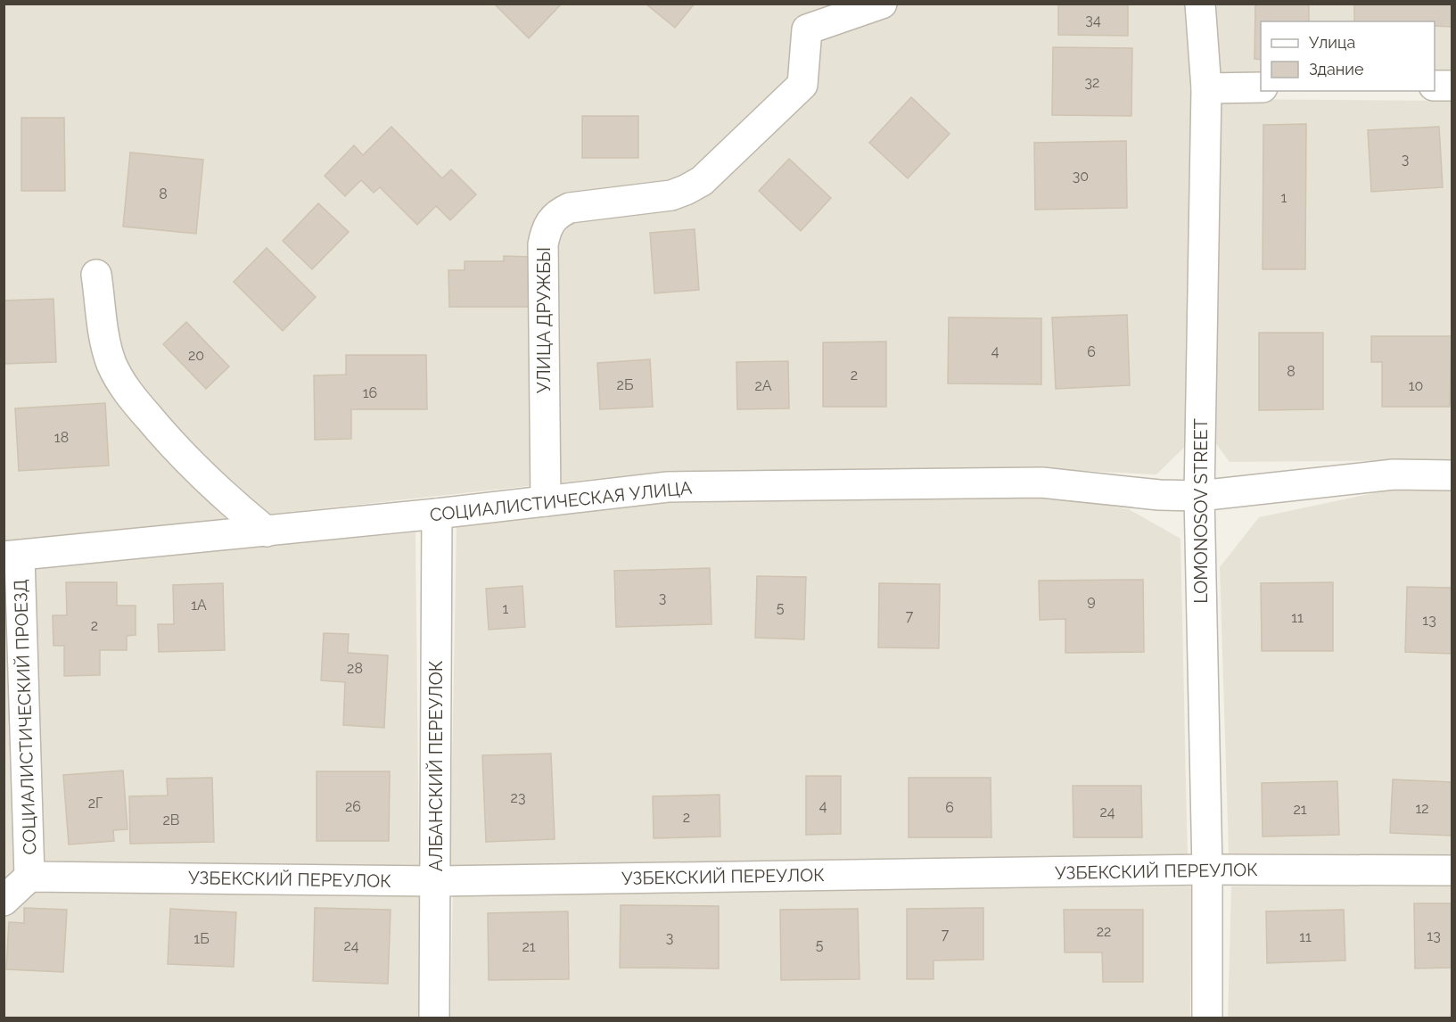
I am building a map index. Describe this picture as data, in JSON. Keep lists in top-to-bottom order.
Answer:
{
  "streets": {
    "street": [
      "УЛИЦА ДРУЖБЫ",
      "СОЦИАЛИСТИЧЕСКАЯ УЛИЦА",
      "LOMONOSOV STREET",
      "СОЦИАЛИСТИЧЕСКИЙ ПРОЕЗД",
      "АЛБАНСКИЙ ПЕРЕУЛОК",
      "УЗБЕКСКИЙ ПЕРЕУЛОК"
    ]
  },
  "crossings": [
    ["УЛИЦА ДРУЖБЫ", "СОЦИАЛИСТИЧЕСКАЯ УЛИЦА"],
    ["СОЦИАЛИСТИЧЕСКАЯ УЛИЦА", "LOMONOSOV STREET"],
    ["СОЦИАЛИСТИЧЕСКАЯ УЛИЦА", "СОЦИАЛИСТИЧЕСКИЙ ПРОЕЗД"],
    ["СОЦИАЛИСТИЧЕСКАЯ УЛИЦА", "АЛБАНСКИЙ ПЕРЕУЛОК"],
    ["LOMONOSOV STREET", "УЗБЕКСКИЙ ПЕРЕУЛОК"],
    ["СОЦИАЛИСТИЧЕСКИЙ ПРОЕЗД", "УЗБЕКСКИЙ ПЕРЕУЛОК"],
    ["АЛБАНСКИЙ ПЕРЕУЛОК", "УЗБЕКСКИЙ ПЕРЕУЛОК"]
  ],
  "house_numbers": [
    "34",
    "32",
    "3",
    "30",
    "8",
    "1",
    "4",
    "6",
    "20",
    "8",
    "2",
    "2Б",
    "2А",
    "10",
    "16",
    "18",
    "3",
    "9",
    "1А",
    "5",
    "1",
    "7",
    "11",
    "13",
    "2",
    "28",
    "23",
    "2Г",
    "4",
    "26",
    "6",
    "12",
    "21",
    "24",
    "2",
    "2В",
    "22",
    "7",
    "13",
    "11",
    "3",
    "1Б",
    "5",
    "24",
    "21"
  ],
  "legend": ["Улица", "Здание"]
}
